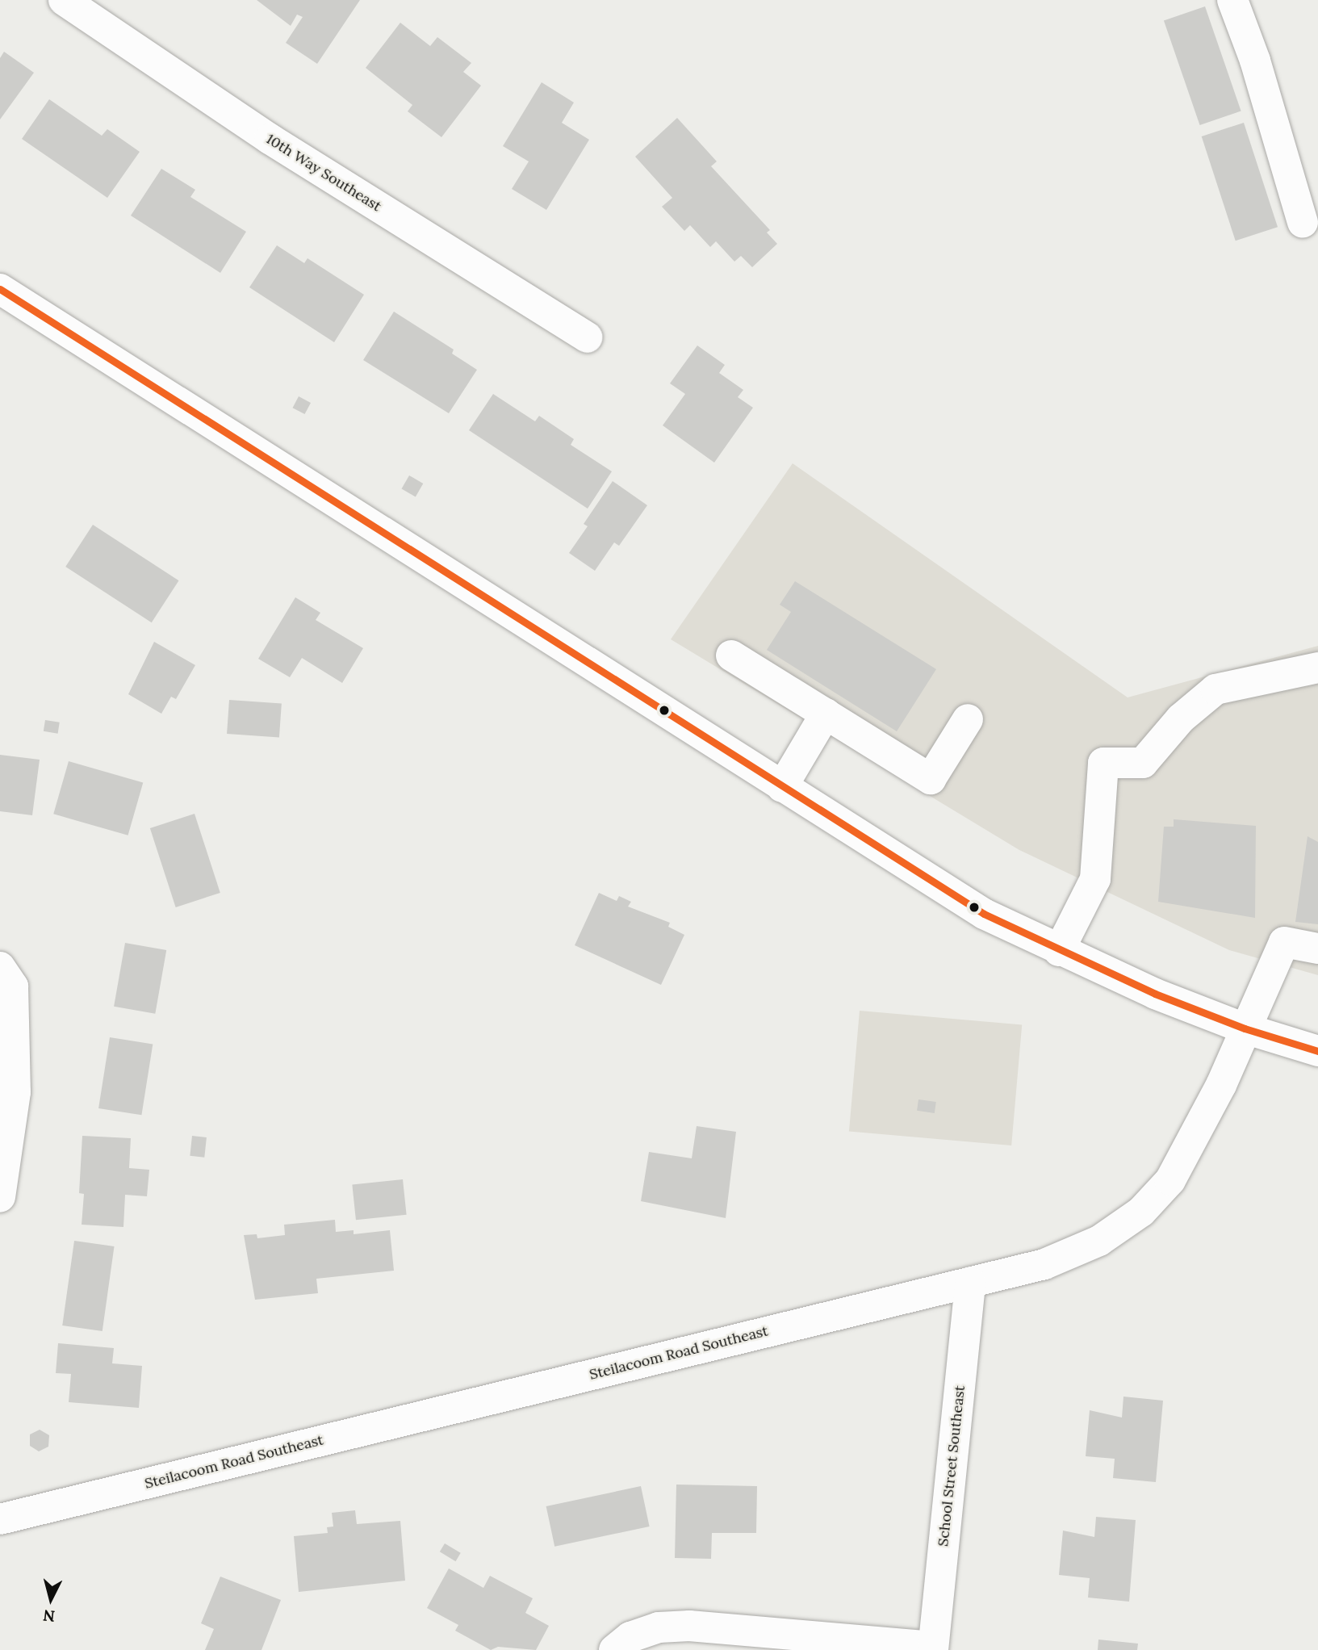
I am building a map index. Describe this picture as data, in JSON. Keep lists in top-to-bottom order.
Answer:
{
  "streets": {
    "street": ["10th Way Southeast", "Steilacoom Road Southeast", "School Street Southeast"]
  },
  "crossings": [
    ["Steilacoom Road Southeast", "School Street Southeast"]
  ],
  "north": "bottom"
}
